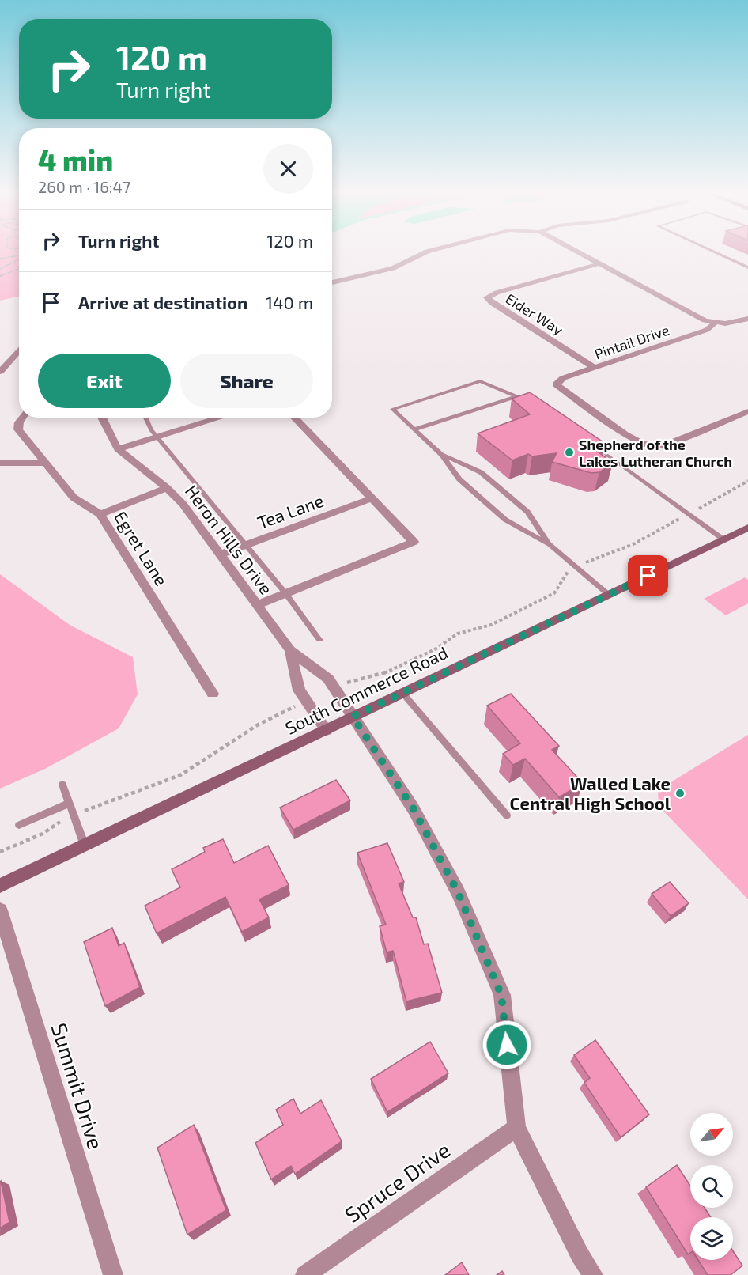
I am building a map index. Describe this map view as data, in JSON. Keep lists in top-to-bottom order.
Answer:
{
  "streets": {
    "street": [
      "Eider Way",
      "Pintail Drive",
      "Tea Lane",
      "Heron Hills Drive",
      "Egret Lane",
      "South Commerce Road",
      "Summit Drive",
      "Spruce Drive"
    ]
  },
  "crossings": [
    ["Eider Way", "Pintail Drive"],
    ["Tea Lane", "Heron Hills Drive"],
    ["Heron Hills Drive", "South Commerce Road"],
    ["Heron Hills Drive", "Spruce Drive"]
  ],
  "places": ["Shepherd of the Lakes Lutheran Church", "Walled Lake Central High School"],
  "north": "top right",
  "page": {
    "turn": ["120 m", "Turn right"],
    "heading": ["4 min", "260 m · 16:47"],
    "list": [
      {
        "name": "Turn right",
        "value": "120 m"
      },
      {
        "name": "Arrive at destination",
        "value": "140 m"
      }
    ],
    "buttons": ["Exit", "Share"]
  }
}
